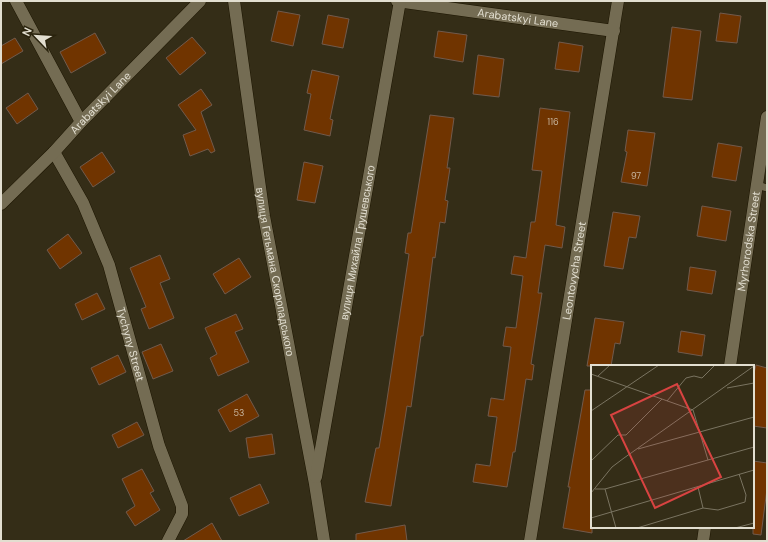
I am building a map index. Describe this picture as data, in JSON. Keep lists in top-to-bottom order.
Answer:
{
  "streets": {
    "street": [
      "Arabatskyi Lane",
      "Myrhorodska Street",
      "вулиця Михайла Грушевського",
      "Leontovycha Street",
      "вулиця Гетьмана Скоропадського",
      "Tychyny Street"
    ]
  },
  "crossings": [
    ["Arabatskyi Lane", "вулиця Михайла Грушевського"],
    ["Arabatskyi Lane", "Leontovycha Street"],
    ["Arabatskyi Lane", "Tychyny Street"],
    ["вулиця Михайла Грушевського", "вулиця Гетьмана Скоропадського"]
  ],
  "house_numbers": ["116", "97", "53"],
  "north": "top left"
}
